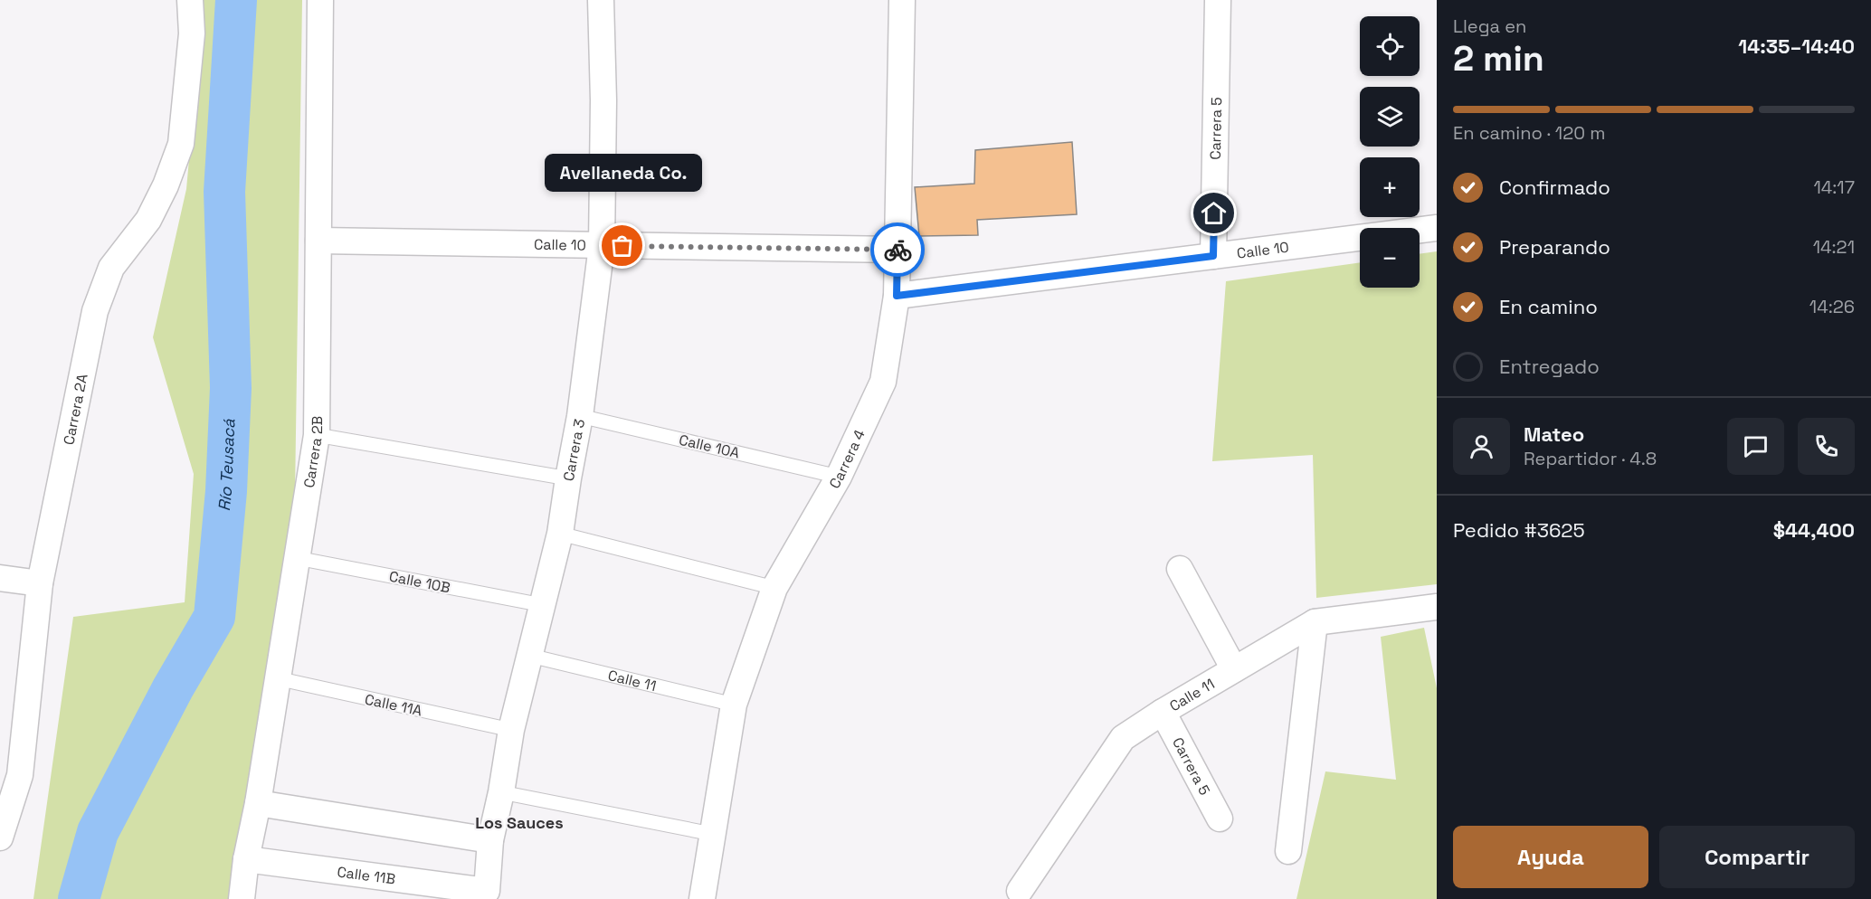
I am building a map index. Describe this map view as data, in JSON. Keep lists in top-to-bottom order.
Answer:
{
  "streets": {
    "street": [
      "Carrera 5",
      "Calle 10",
      "Carrera 2A",
      "Carrera 3",
      "Carrera 2B",
      "Carrera 4",
      "Calle 11",
      "Calle 11B"
    ],
    "lane": ["Calle 10A", "Calle 10B", "Calle 11A"]
  },
  "crossings": [
    ["Carrera 5", "Calle 10"],
    ["Carrera 5", "Calle 11"],
    ["Calle 10", "Carrera 3"],
    ["Calle 10", "Carrera 2B"],
    ["Calle 10", "Carrera 4"],
    ["Calle 10A", "Carrera 3"],
    ["Calle 10A", "Carrera 4"],
    ["Carrera 3", "Calle 10B"],
    ["Carrera 3", "Calle 11"],
    ["Carrera 3", "Calle 11A"],
    ["Carrera 3", "Calle 11B"],
    ["Carrera 2B", "Calle 10B"],
    ["Carrera 2B", "Calle 11A"],
    ["Carrera 2B", "Calle 11B"],
    ["Carrera 4", "Calle 11"]
  ],
  "districts": ["Los Sauces"],
  "water": ["Río Teusacá"],
  "places": ["Avellaneda Co."],
  "page": {
    "heading": ["2 min", "Llega en", "14:35–14:40"],
    "panel": [
      "Mateo",
      "Repartidor · 4.8",
      "Pedido #3625",
      "$44,400"
    ],
    "map_buttons": ["+", "−"],
    "bar": "En camino · 120 m",
    "bubble": "Avellaneda Co.",
    "list": [
      ["Confirmado", "14:17"],
      ["Preparando", "14:21"],
      ["En camino", "14:26"],
      "Entregado"
    ],
    "buttons": ["Ayuda", "Compartir"]
  }
}
